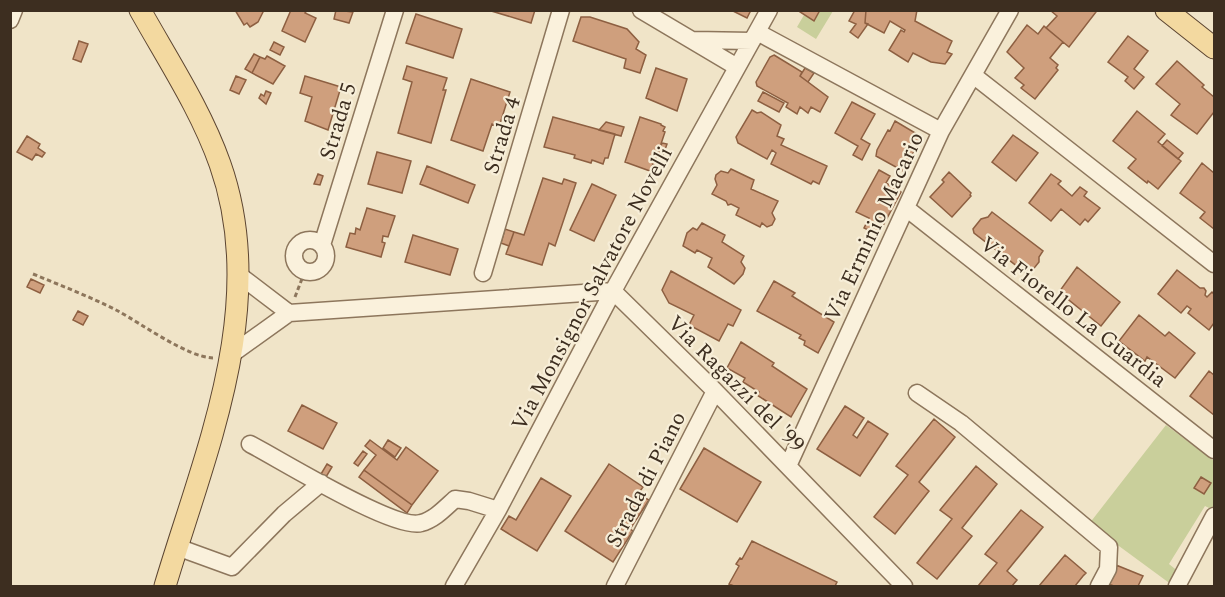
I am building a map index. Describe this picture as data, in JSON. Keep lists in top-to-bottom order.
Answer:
{
  "streets": {
    "street": [
      "Strada 5",
      "Strada 4",
      "Via Erminio Macario",
      "Via Monsignor Salvatore Novelli",
      "Via Fiorello La Guardia",
      "Via Ragazzi del '99",
      "Strada di Piano"
    ]
  },
  "crossings": [
    ["Via Erminio Macario", "Via Fiorello La Guardia"],
    ["Via Erminio Macario", "Via Ragazzi del '99"],
    ["Via Monsignor Salvatore Novelli", "Via Ragazzi del '99"],
    ["Via Ragazzi del '99", "Strada di Piano"]
  ]
}
